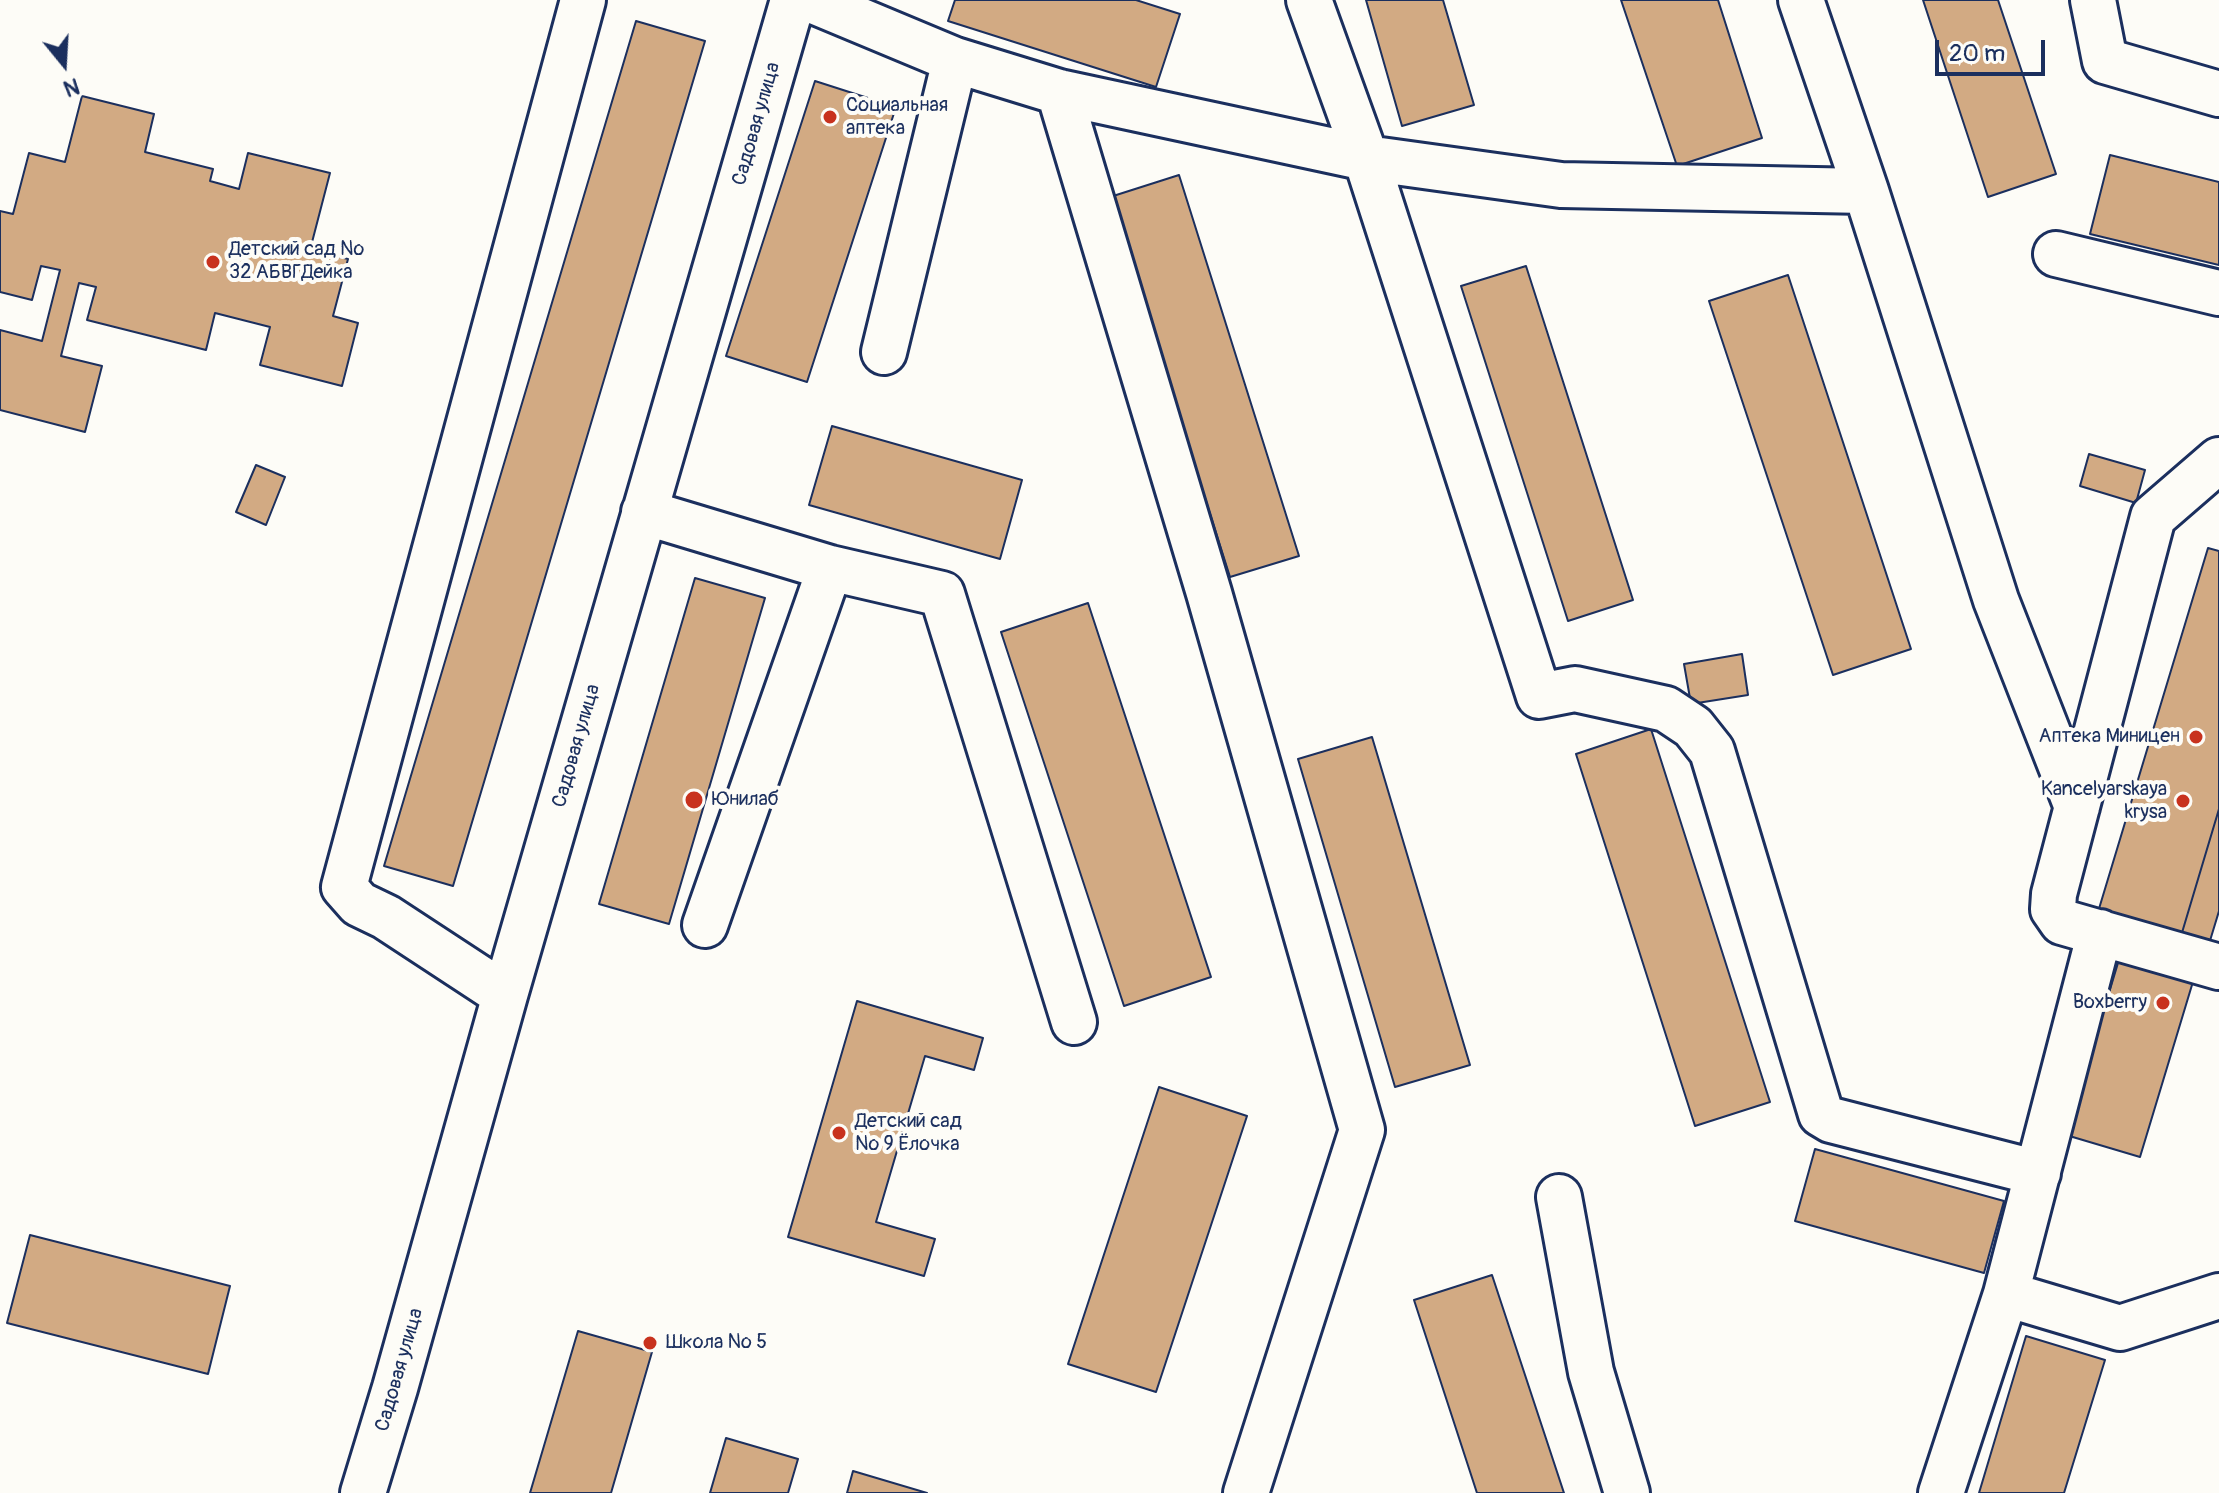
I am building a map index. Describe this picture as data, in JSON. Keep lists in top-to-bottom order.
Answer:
{
  "streets": {
    "street": ["Садовая улица"]
  },
  "places": [
    "Социальная аптека",
    "Детский сад № 32 АБВГДейка",
    "Аптека Миницен",
    "Юнилаб",
    "Kancelyarskaya krysa",
    "Boxberry",
    "Детский сад № 9 Ёлочка",
    "Школа № 5"
  ],
  "scale_bar": "20 m",
  "north": "bottom"
}
